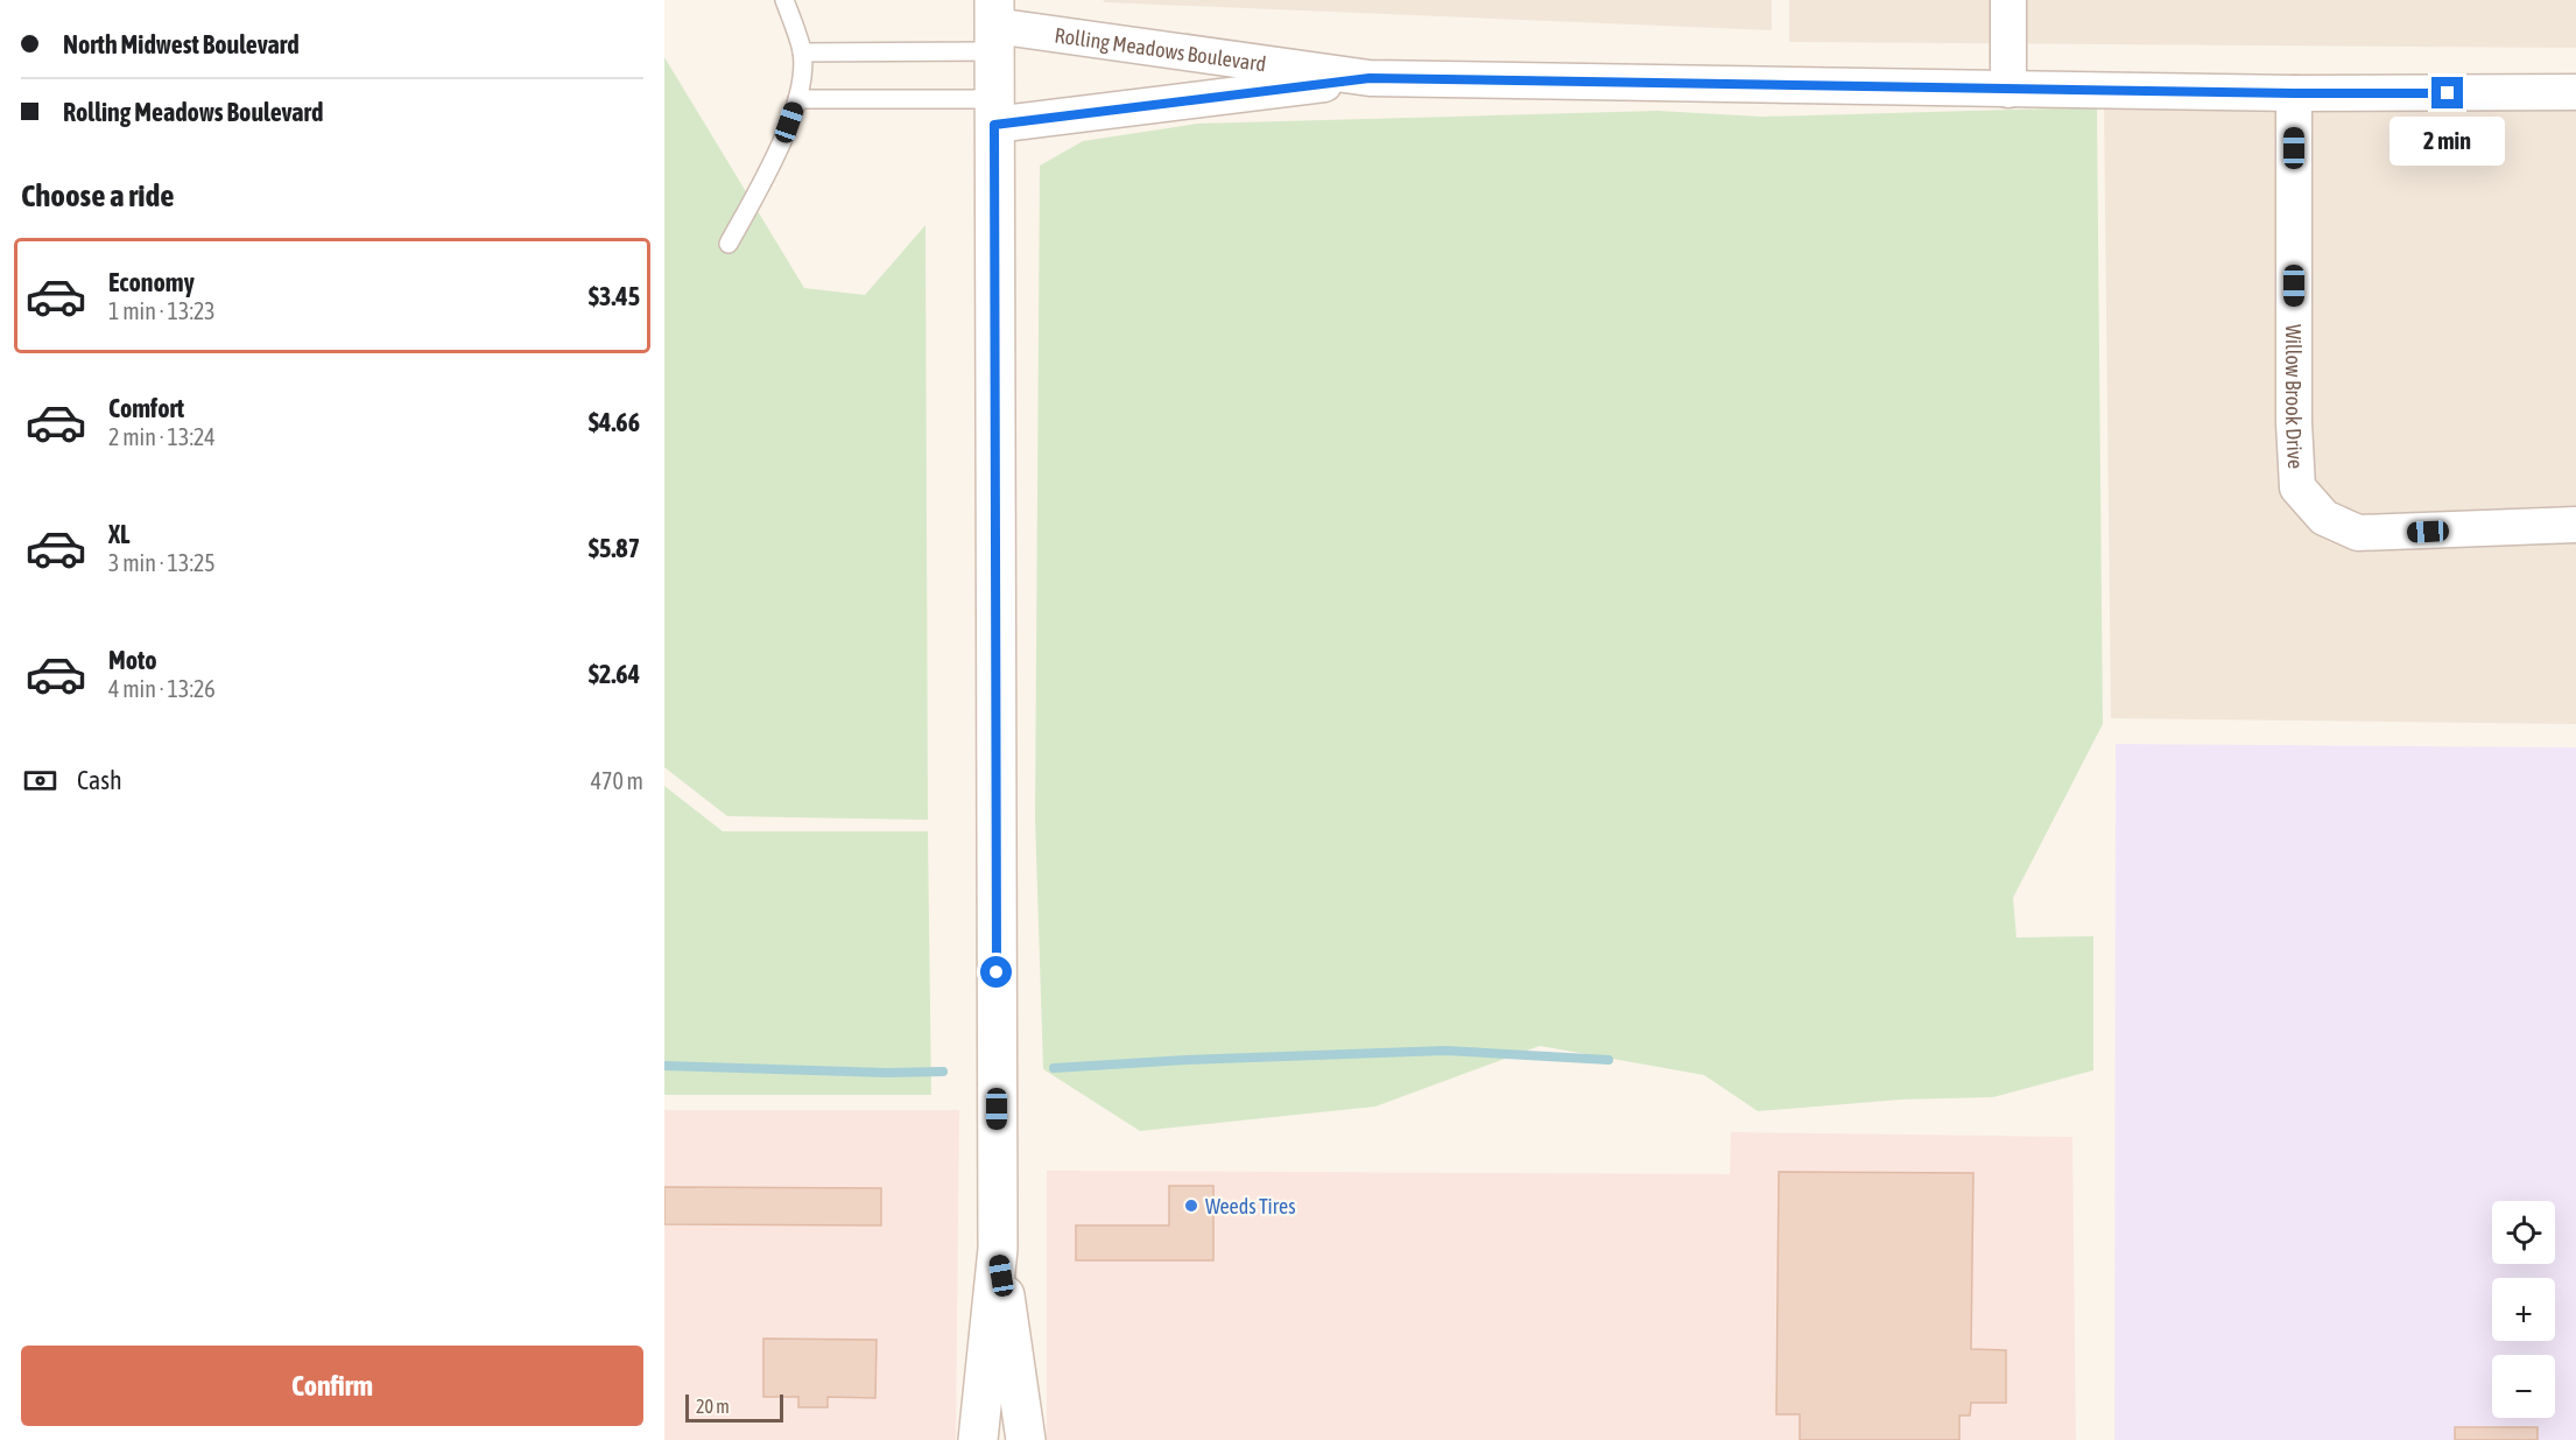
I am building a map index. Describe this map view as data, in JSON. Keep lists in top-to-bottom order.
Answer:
{
  "streets": {
    "street": ["Rolling Meadows Boulevard", "Willow Brook Drive"]
  },
  "crossings": [
    ["Rolling Meadows Boulevard", "Willow Brook Drive"]
  ],
  "places": ["Weeds Tires"],
  "scale_bar": "20 m",
  "page": {
    "banner": ["North Midwest Boulevard", "Rolling Meadows Boulevard"],
    "bubble": "2 min",
    "heading": "Choose a ride",
    "list": [
      {
        "name": "Economy",
        "note": "1 min · 13:23",
        "value": "$3.45"
      },
      {
        "name": "Comfort",
        "note": "2 min · 13:24",
        "value": "$4.66"
      },
      {
        "name": "XL",
        "note": "3 min · 13:25",
        "value": "$5.87"
      },
      {
        "name": "Moto",
        "note": "4 min · 13:26",
        "value": "$2.64"
      }
    ],
    "pay": ["Cash", "470 m"],
    "map_buttons": ["+", "−"],
    "buttons": "Confirm",
    "scale": "20 m"
  }
}
